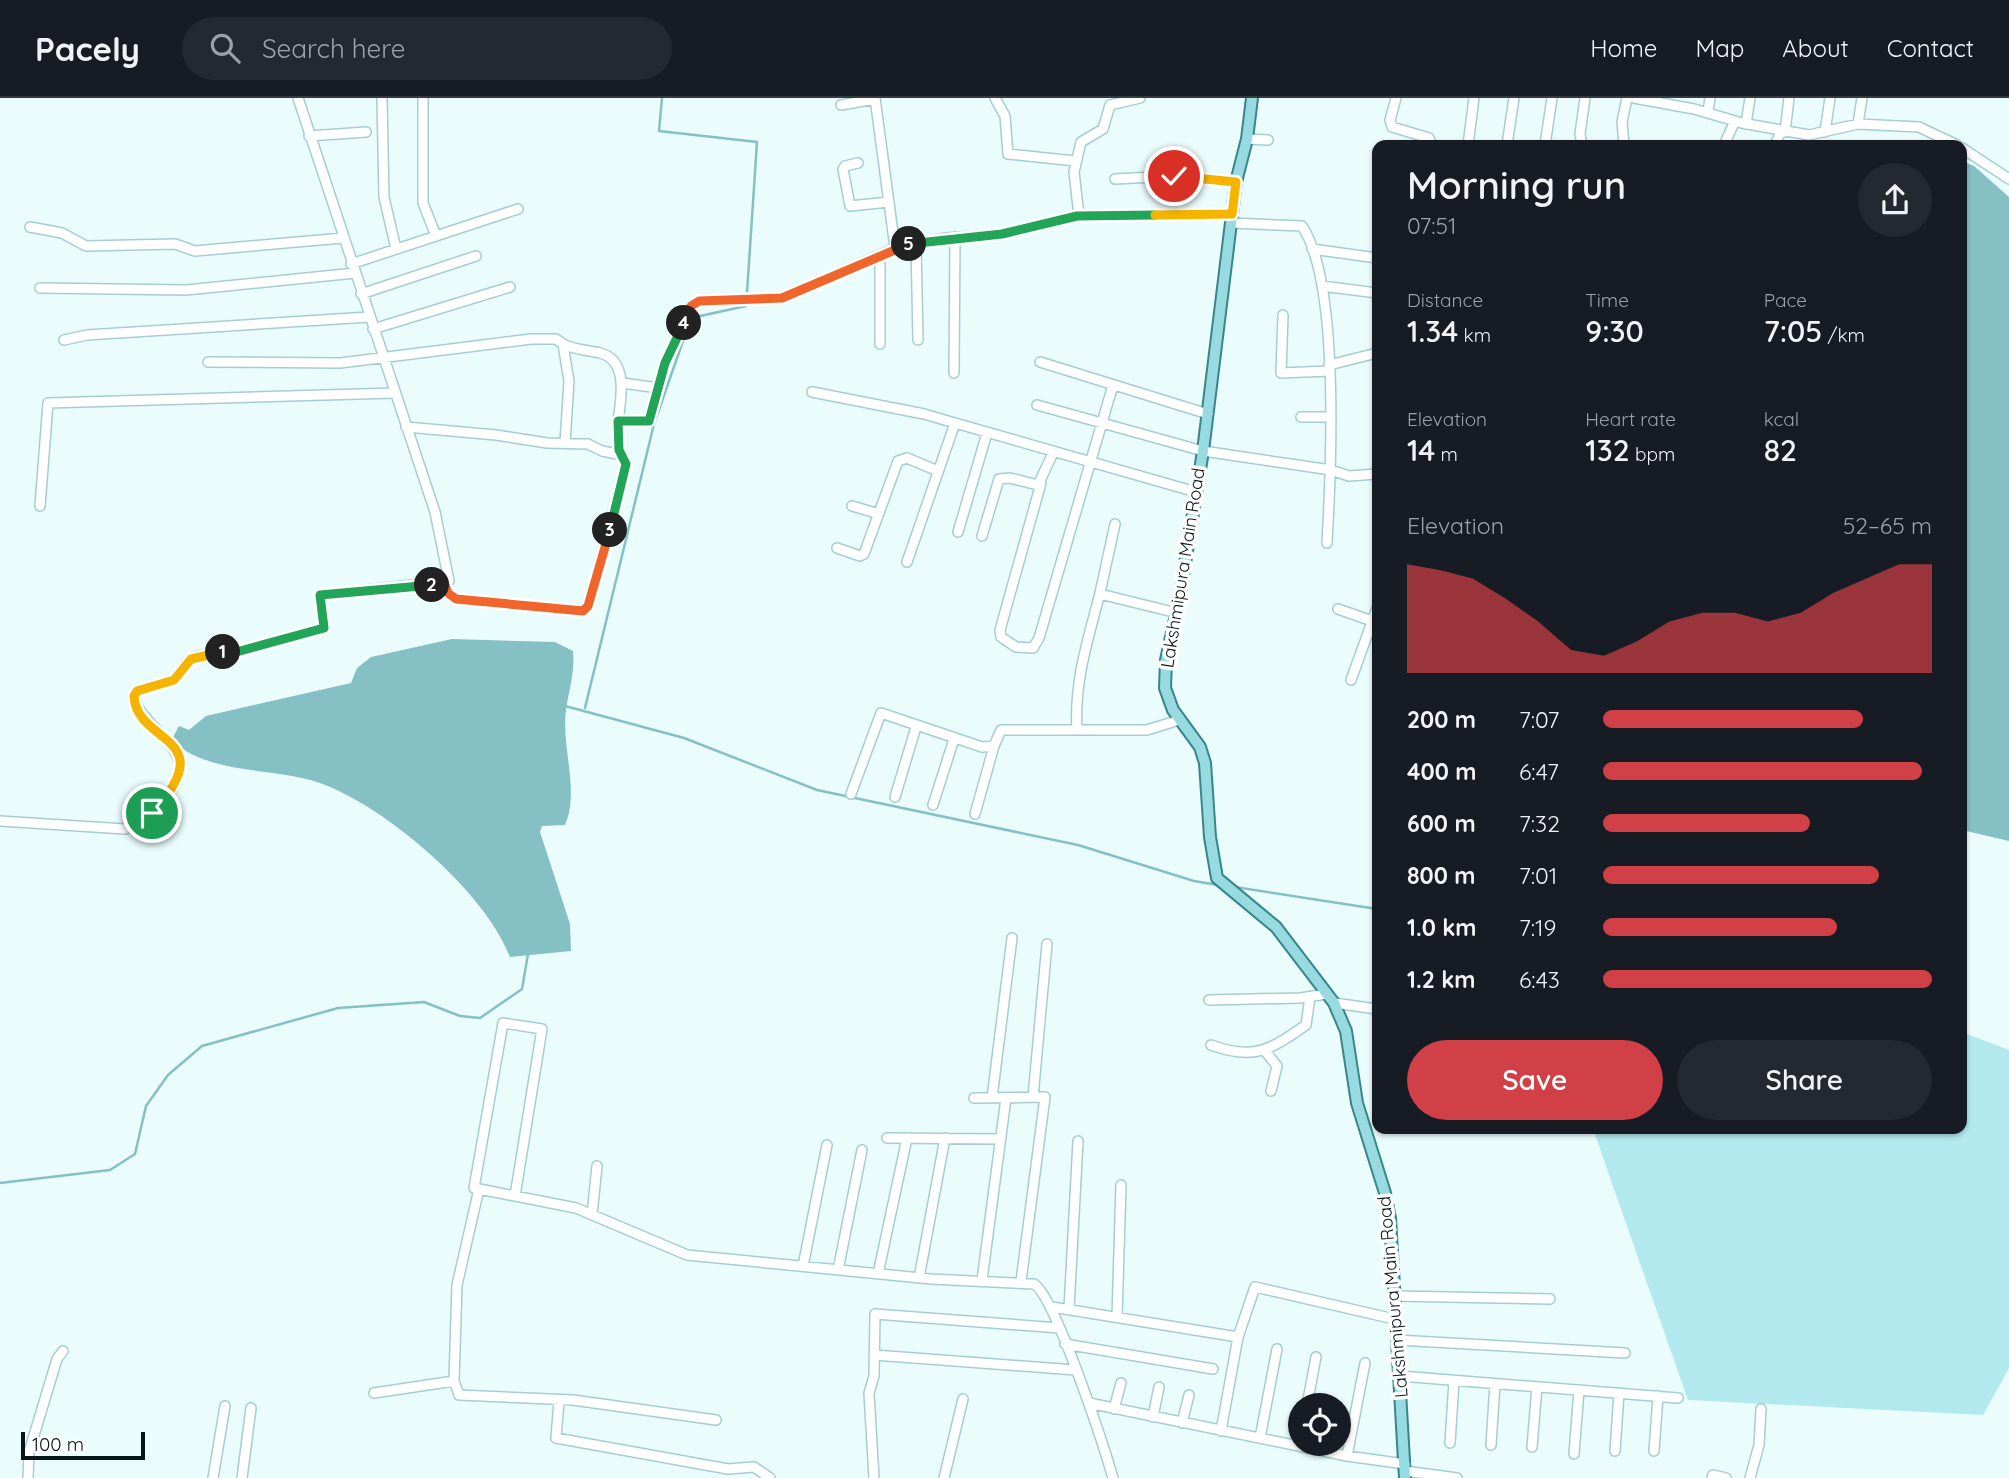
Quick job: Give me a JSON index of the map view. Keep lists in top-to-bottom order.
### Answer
{
  "streets": {
    "main road": ["Lakshmipura Main Road"]
  },
  "scale_bar": "100 m",
  "page": {
    "header": "Pacely",
    "search": "Search here",
    "nav": [
      "Home",
      "Map",
      "About",
      "Contact"
    ],
    "heading": ["Morning run", "07:51"],
    "pins": [
      "5",
      "4",
      "3",
      "2",
      "1"
    ],
    "stats": [
      ["Distance", "1.34 km"],
      ["Time", "9:30"],
      ["Pace", "7:05 /km"],
      ["Elevation", "14 m"],
      ["Heart rate", "132 bpm"],
      ["kcal", "82"]
    ],
    "chart": ["Elevation", "52–65 m"],
    "list": [
      {
        "name": "200 m",
        "note": "7:07"
      },
      {
        "name": "400 m",
        "note": "6:47"
      },
      {
        "name": "600 m",
        "note": "7:32"
      },
      {
        "name": "800 m",
        "note": "7:01"
      },
      {
        "name": "1.0 km",
        "note": "7:19"
      },
      {
        "name": "1.2 km",
        "note": "6:43"
      }
    ],
    "buttons": ["Save", "Share"],
    "scale": "100 m"
  }
}
